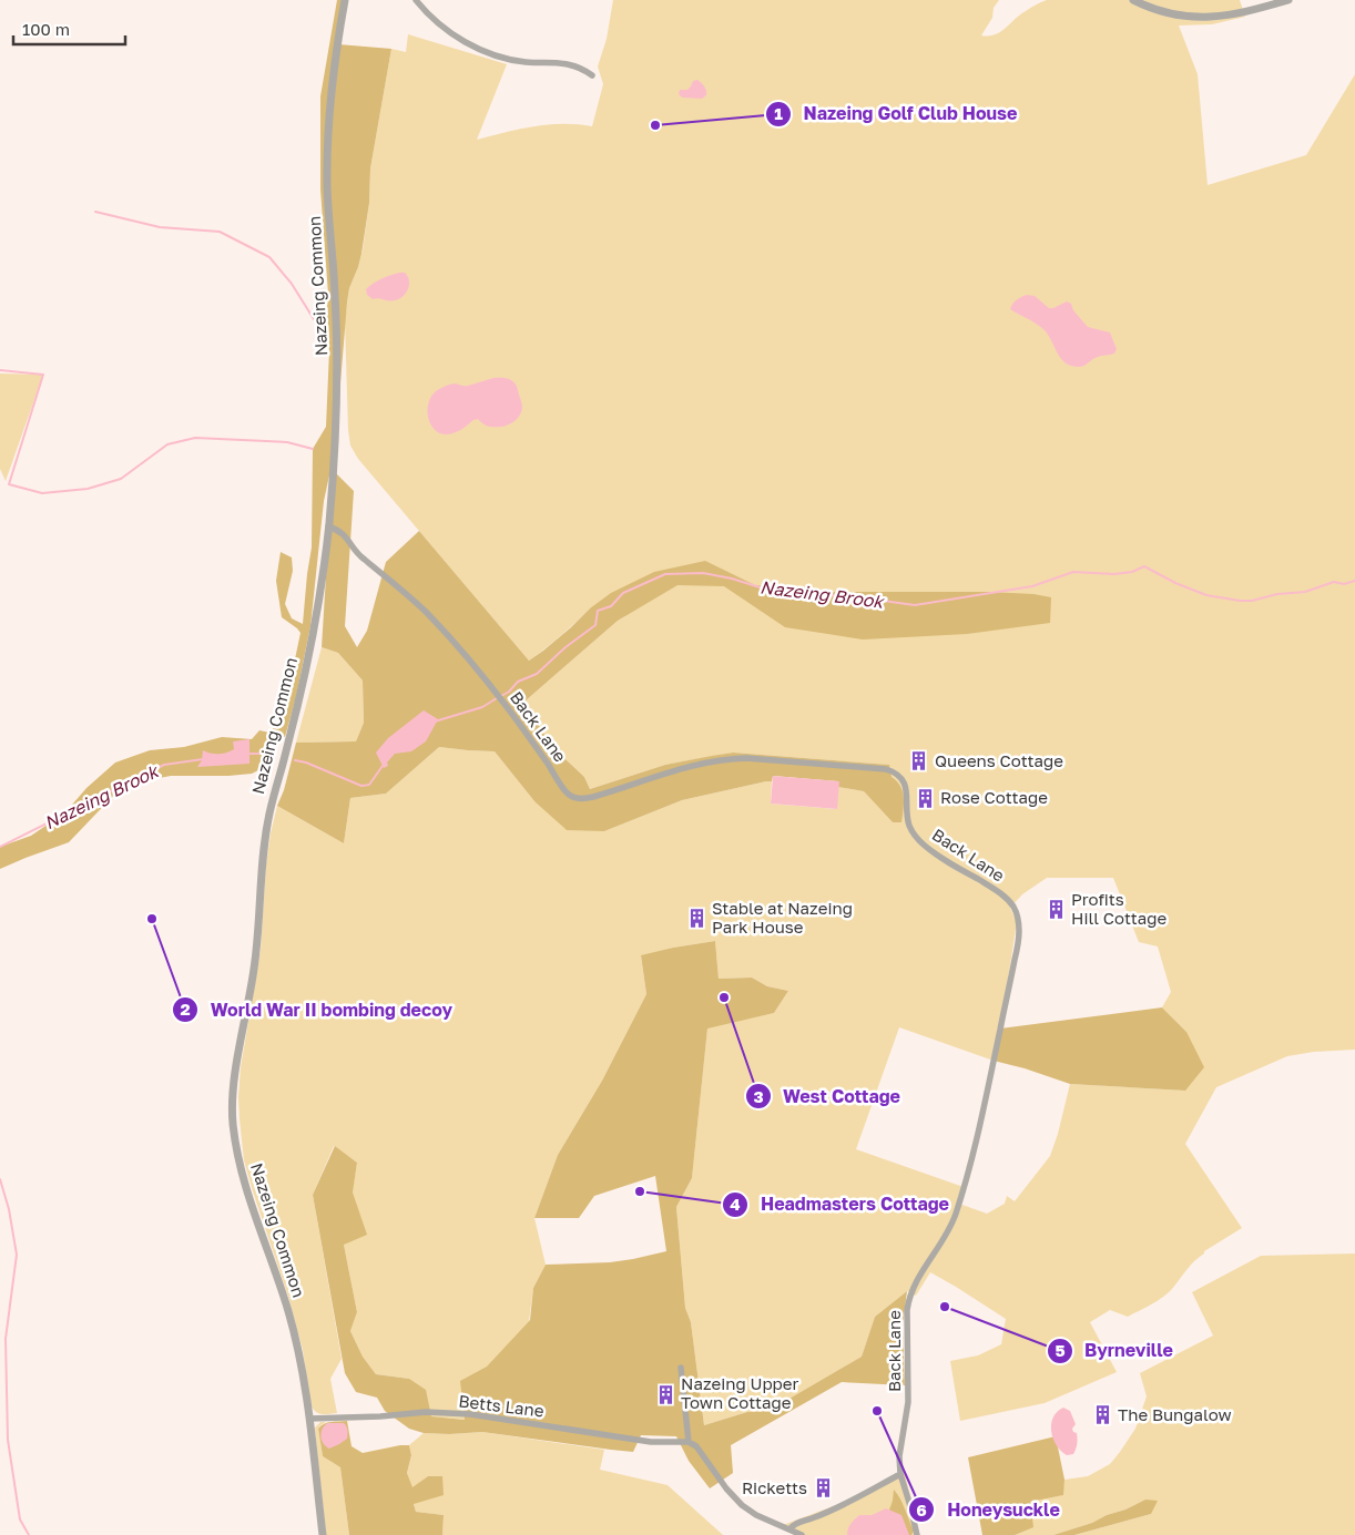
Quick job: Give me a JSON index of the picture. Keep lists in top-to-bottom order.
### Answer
{
  "streets": {
    "street": ["Nazeing Common", "Back Lane", "Betts Lane"]
  },
  "crossings": [
    ["Nazeing Common", "Back Lane"],
    ["Nazeing Common", "Betts Lane"]
  ],
  "water": ["Nazeing Brook"],
  "places": {
    "other": [
      "Nazeing Golf Club House",
      "World War II bombing decoy",
      "West Cottage",
      "Headmasters Cottage",
      "Byrneville",
      "Honeysuckle"
    ],
    "building": [
      "Queens Cottage",
      "Rose Cottage",
      "Profits Hill Cottage",
      "Stable at Nazeing Park House",
      "Nazeing Upper Town Cottage",
      "The Bungalow",
      "Ricketts"
    ]
  },
  "scale_bar": "100 m"
}
